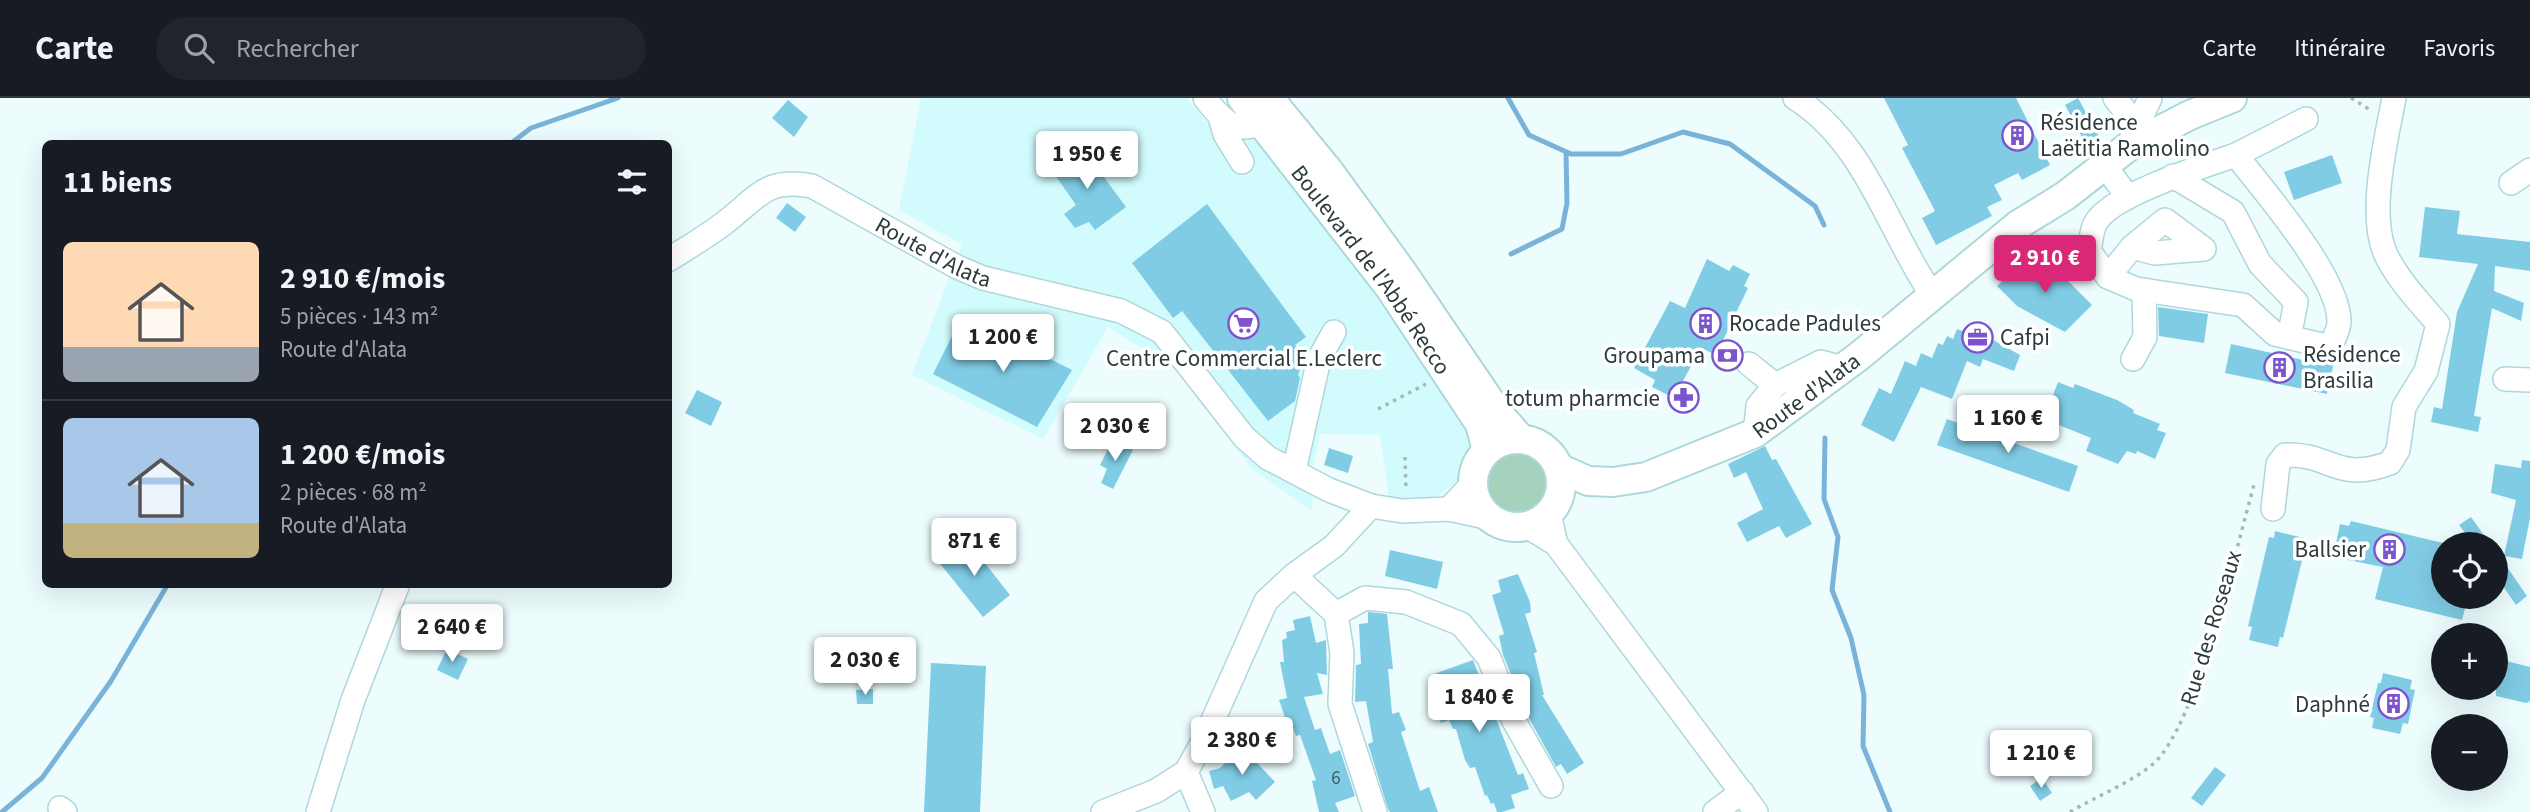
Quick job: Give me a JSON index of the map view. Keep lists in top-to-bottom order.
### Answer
{
  "streets": {
    "main road": ["Route d'Alata", "Boulevard de l'Abbé Recco"],
    "path": ["Rue des Roseaux"]
  },
  "crossings": [
    ["Route d'Alata", "Boulevard de l'Abbé Recco"]
  ],
  "places": {
    "building": [
      "Résidence Laëtitia Ramolino",
      "Rocade Padules",
      "Résidence Brasilia",
      "Ballsier",
      "Daphné"
    ],
    "supermarket": ["Centre Commercial E.Leclerc"],
    "office": ["Cafpi"],
    "bank": ["Groupama"],
    "pharmacy": ["totum pharmcie"]
  },
  "house_numbers": ["6"],
  "page": {
    "header": "Carte",
    "search": "Rechercher",
    "nav": ["Carte", "Itinéraire", "Favoris"],
    "price": [
      "1 950 €",
      "2 910 €",
      "1 200 €",
      "1 160 €",
      "2 030 €",
      "871 €",
      "2 640 €",
      "2 030 €",
      "1 840 €",
      "2 380 €",
      "1 210 €"
    ],
    "heading": "11 biens",
    "list": [
      {
        "name": "2 910 €/mois",
        "note": "5 pièces · 143 m² · Route d'Alata"
      },
      {
        "name": "1 200 €/mois",
        "note": "2 pièces · 68 m² · Route d'Alata"
      }
    ],
    "map_buttons": ["+", "−"]
  }
}
